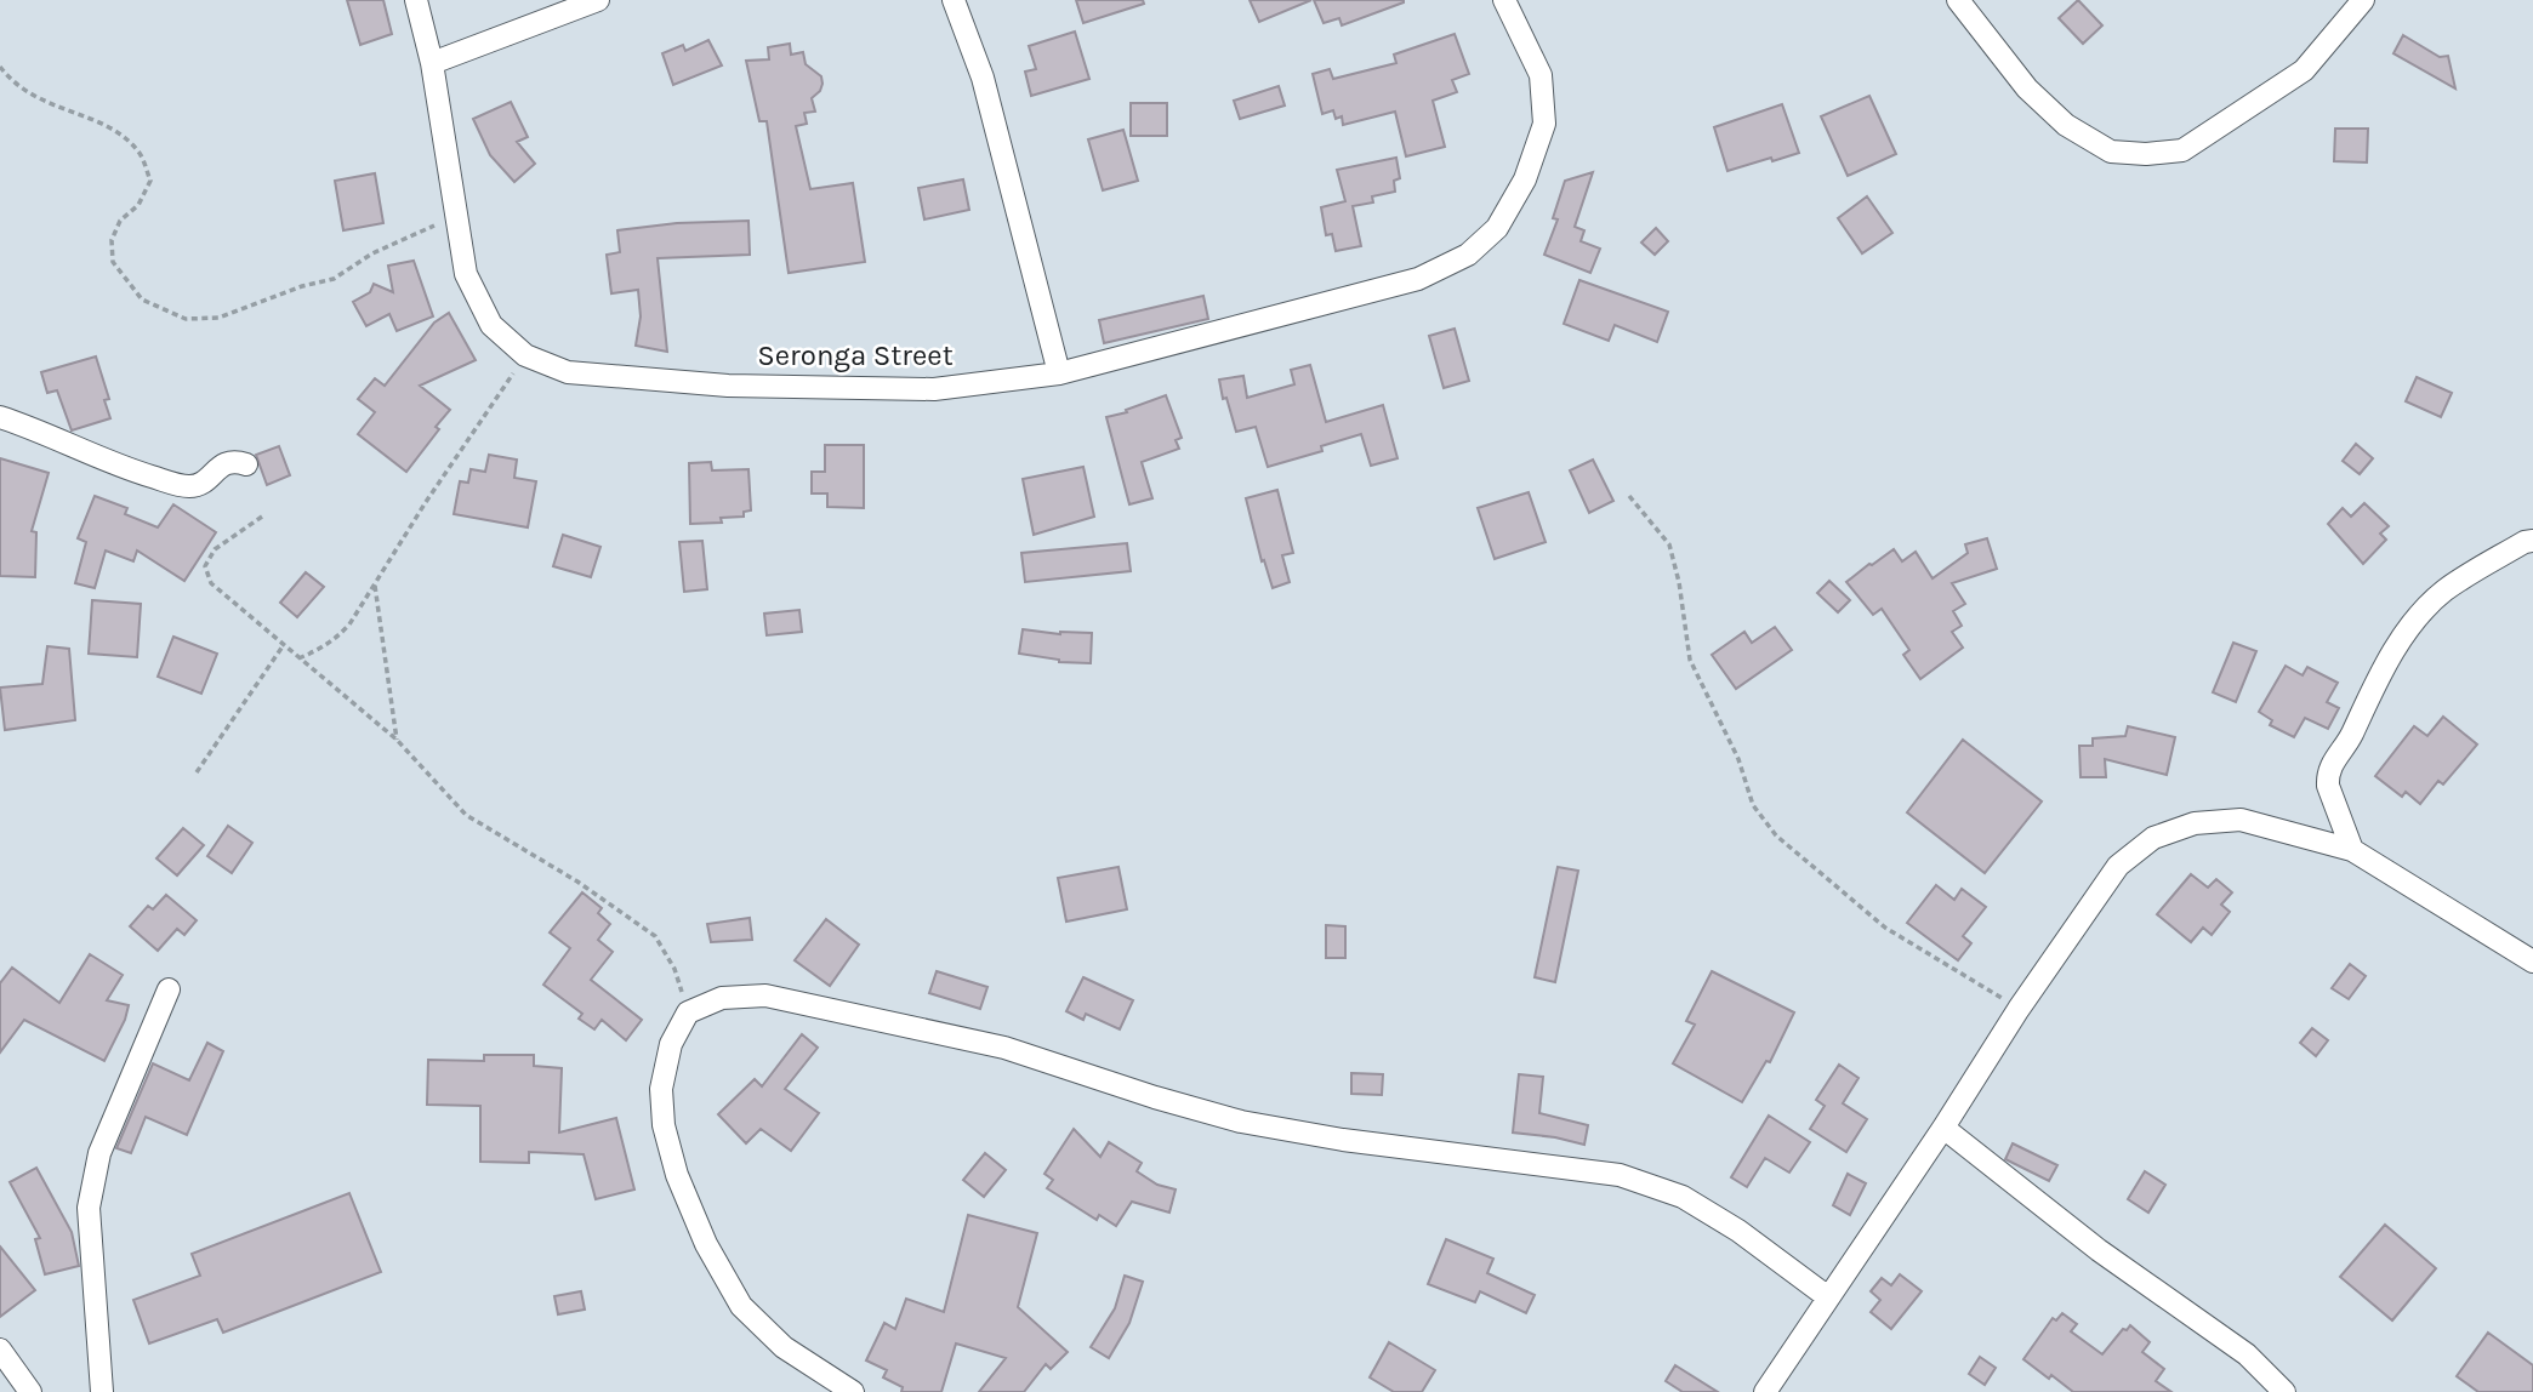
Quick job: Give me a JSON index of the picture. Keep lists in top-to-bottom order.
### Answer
{
  "streets": {
    "street": ["Seronga Street"]
  }
}
